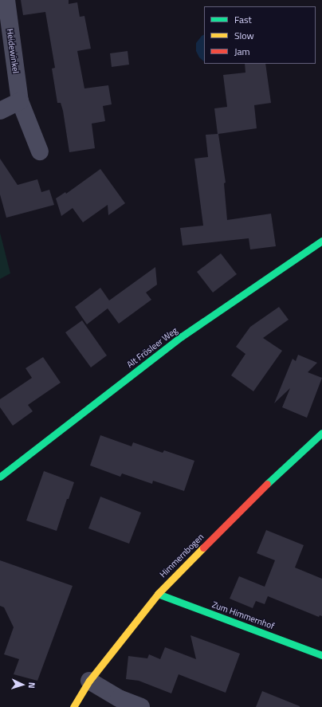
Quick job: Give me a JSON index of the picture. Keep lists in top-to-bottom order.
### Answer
{
  "streets": {
    "street": [
      "Heidewinkel",
      "Alt Frösleer Weg",
      "Himmernbogen",
      "Zum Himmernhof"
    ]
  },
  "crossings": [
    ["Himmernbogen", "Zum Himmernhof"]
  ],
  "legend": ["Fast", "Slow", "Jam"],
  "north": "right"
}
